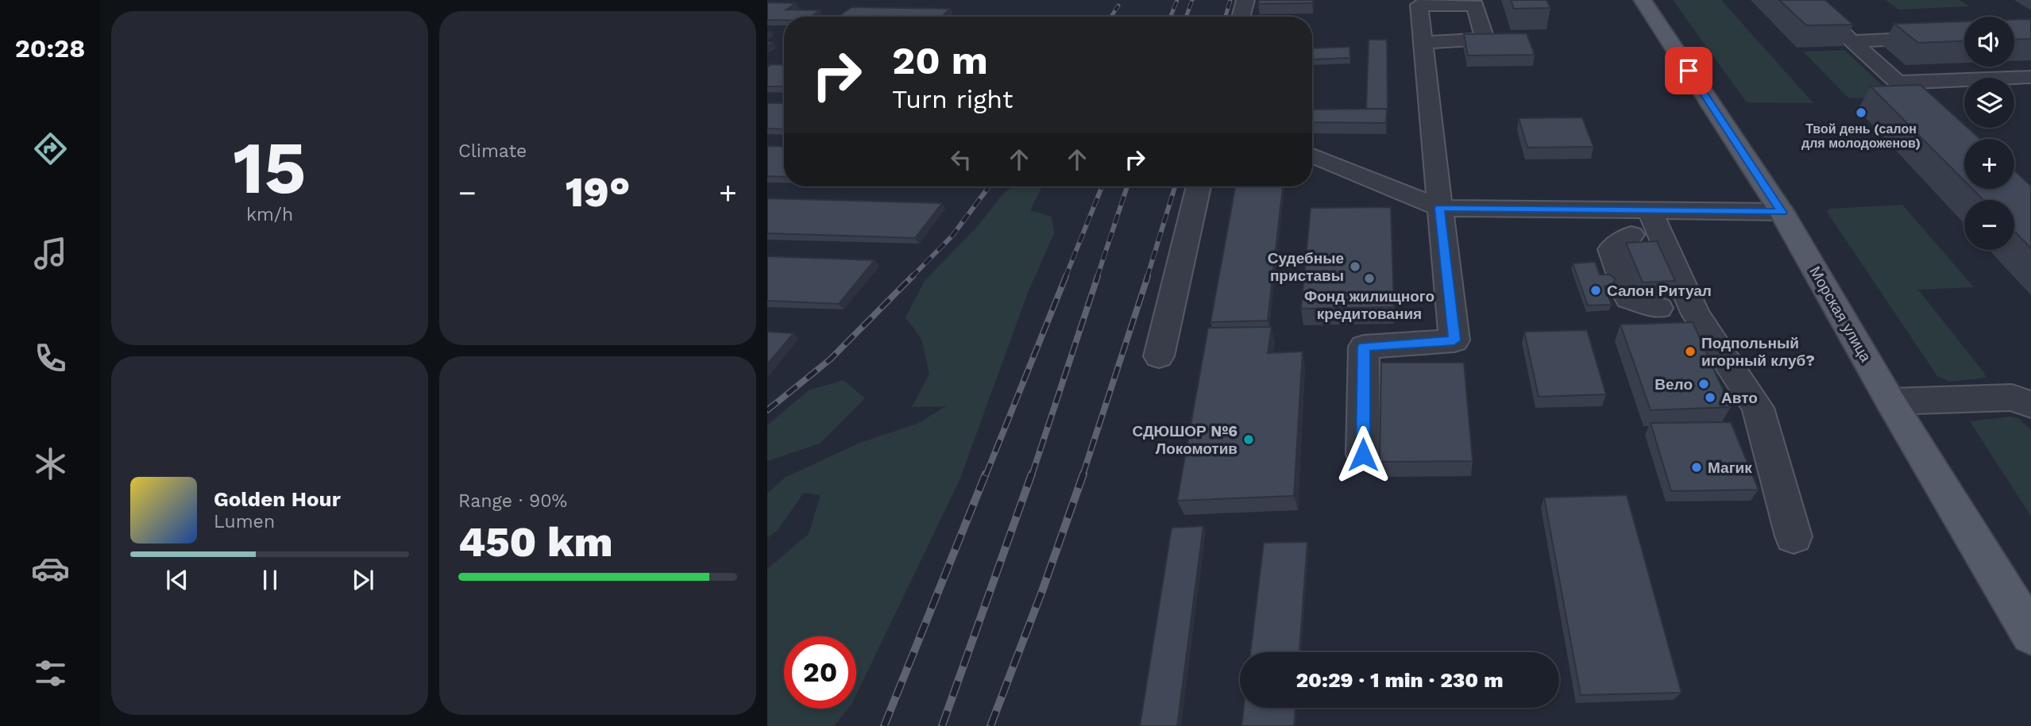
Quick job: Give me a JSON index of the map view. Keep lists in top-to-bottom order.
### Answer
{
  "streets": {
    "main road": ["Морская улица"]
  },
  "places": [
    "Твой день (салон для молодоженов)",
    "Судебные приставы",
    "Фонд жилищного кредитования",
    "Салон Ритуал",
    "Подпольный игорный клуб?",
    "Вело",
    "Авто",
    "СДЮШОР №6 Локомотив",
    "Магик"
  ],
  "page": {
    "tabs": "20:28",
    "tile": [
      ["15", "km/h"],
      "Climate",
      ["Range · 90%", "450 km"]
    ],
    "map_buttons": ["+", "−"],
    "turn": ["20 m", "Turn right"],
    "heat": ["−", "19°", "+"],
    "song": ["Golden Hour", "Lumen"],
    "limit": "20",
    "trip": "20:29 · 1 min · 230 m"
  }
}
